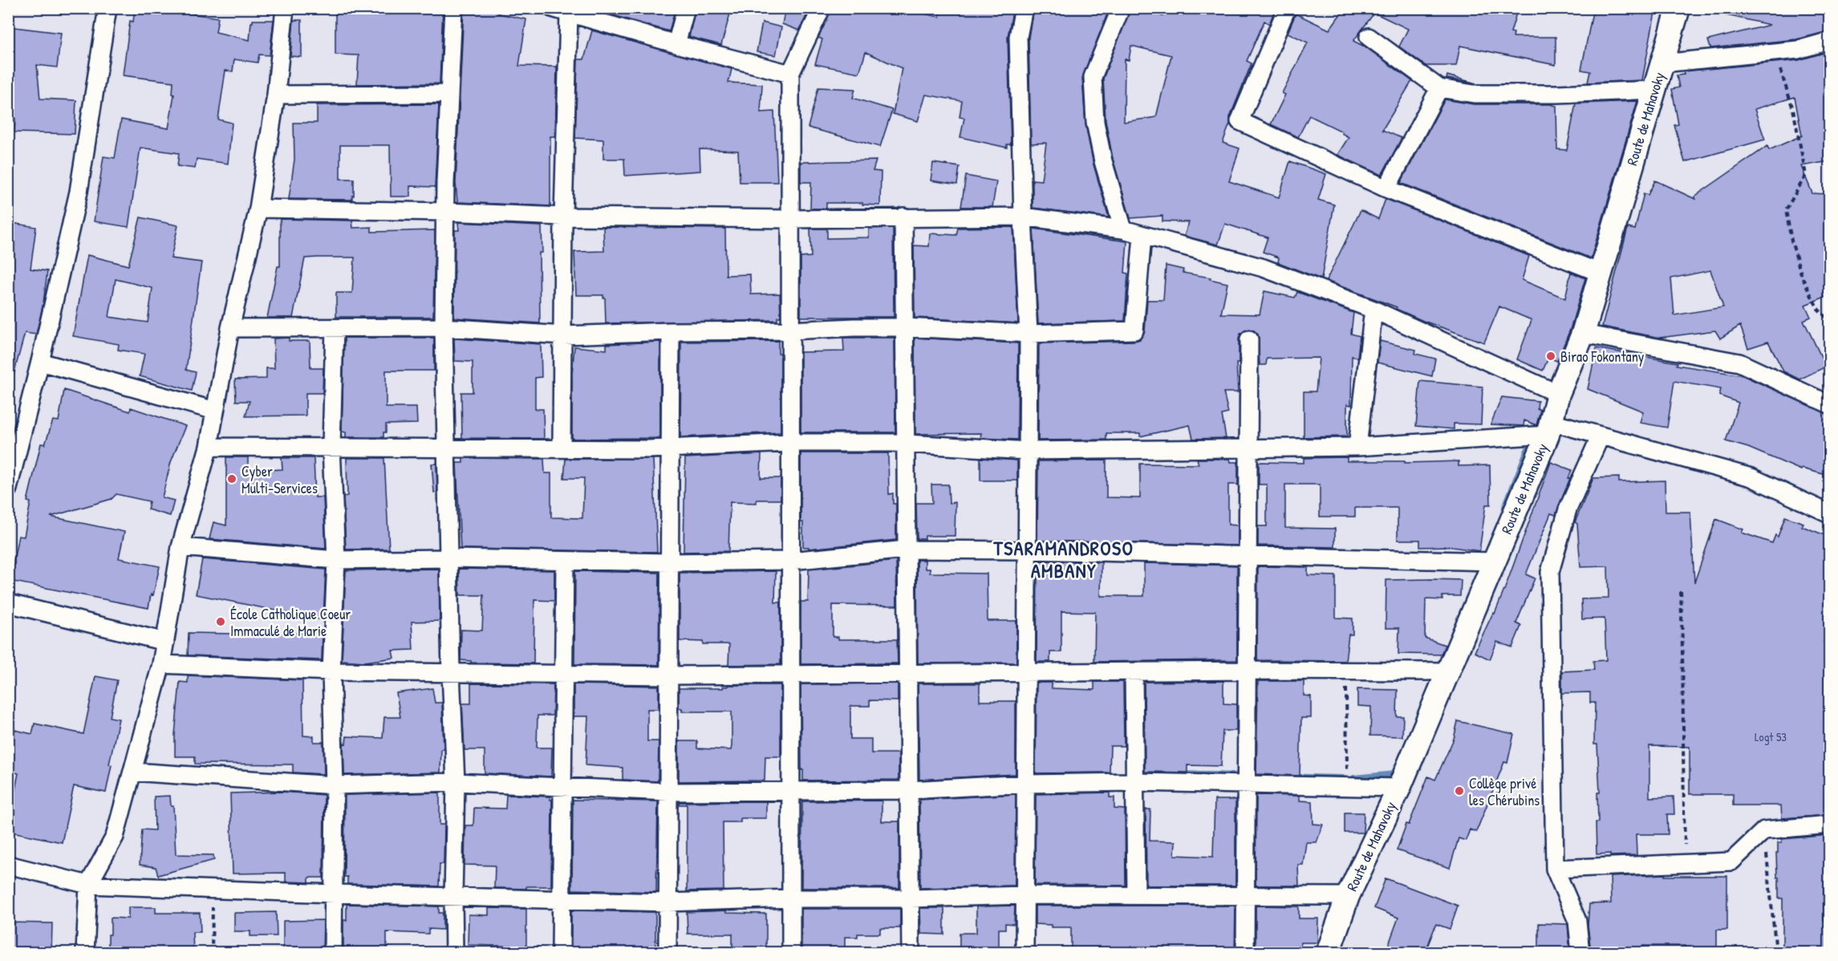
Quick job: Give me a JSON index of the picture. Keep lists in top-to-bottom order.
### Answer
{
  "streets": {
    "street": ["Route de Mahavoky"]
  },
  "districts": ["TSARAMANDROSO AMBANY"],
  "places": [
    "Birao Fokontany",
    "Cyber Multi-Services",
    "École Catholique Coeur Immaculé de Marie",
    "Collège privé les Chérubins"
  ],
  "house_numbers": ["Logt 53"]
}
